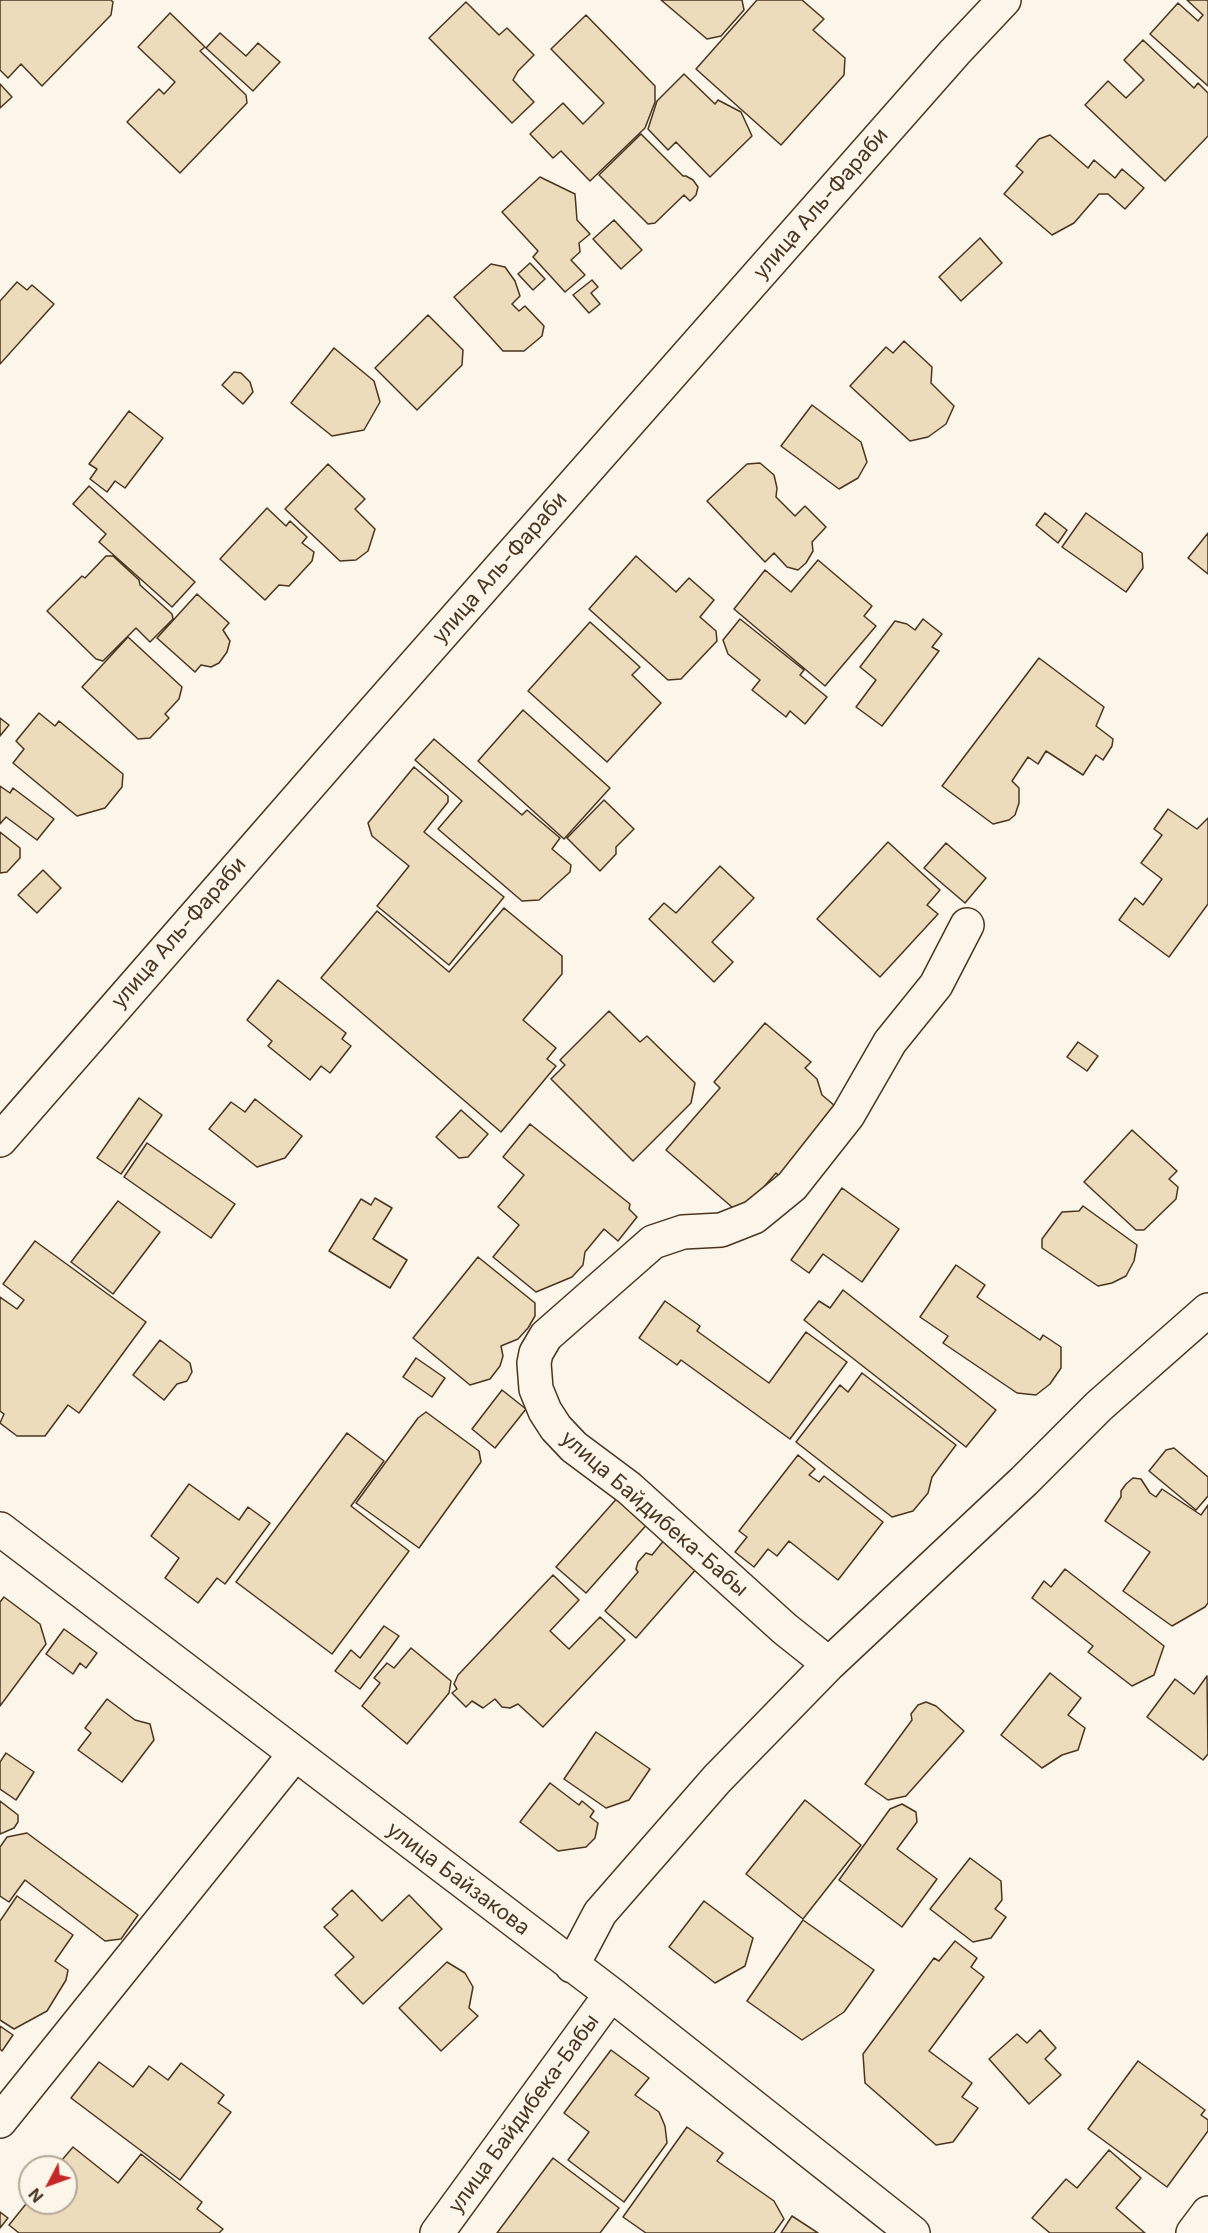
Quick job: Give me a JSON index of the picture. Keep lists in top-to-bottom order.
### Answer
{
  "streets": {
    "street": ["улица Аль-Фараби", "улица Байдибека-Бабы", "улица Байзакова"]
  },
  "crossings": [
    ["улица Байдибека-Бабы", "улица Байзакова"]
  ],
  "north": "bottom left"
}
